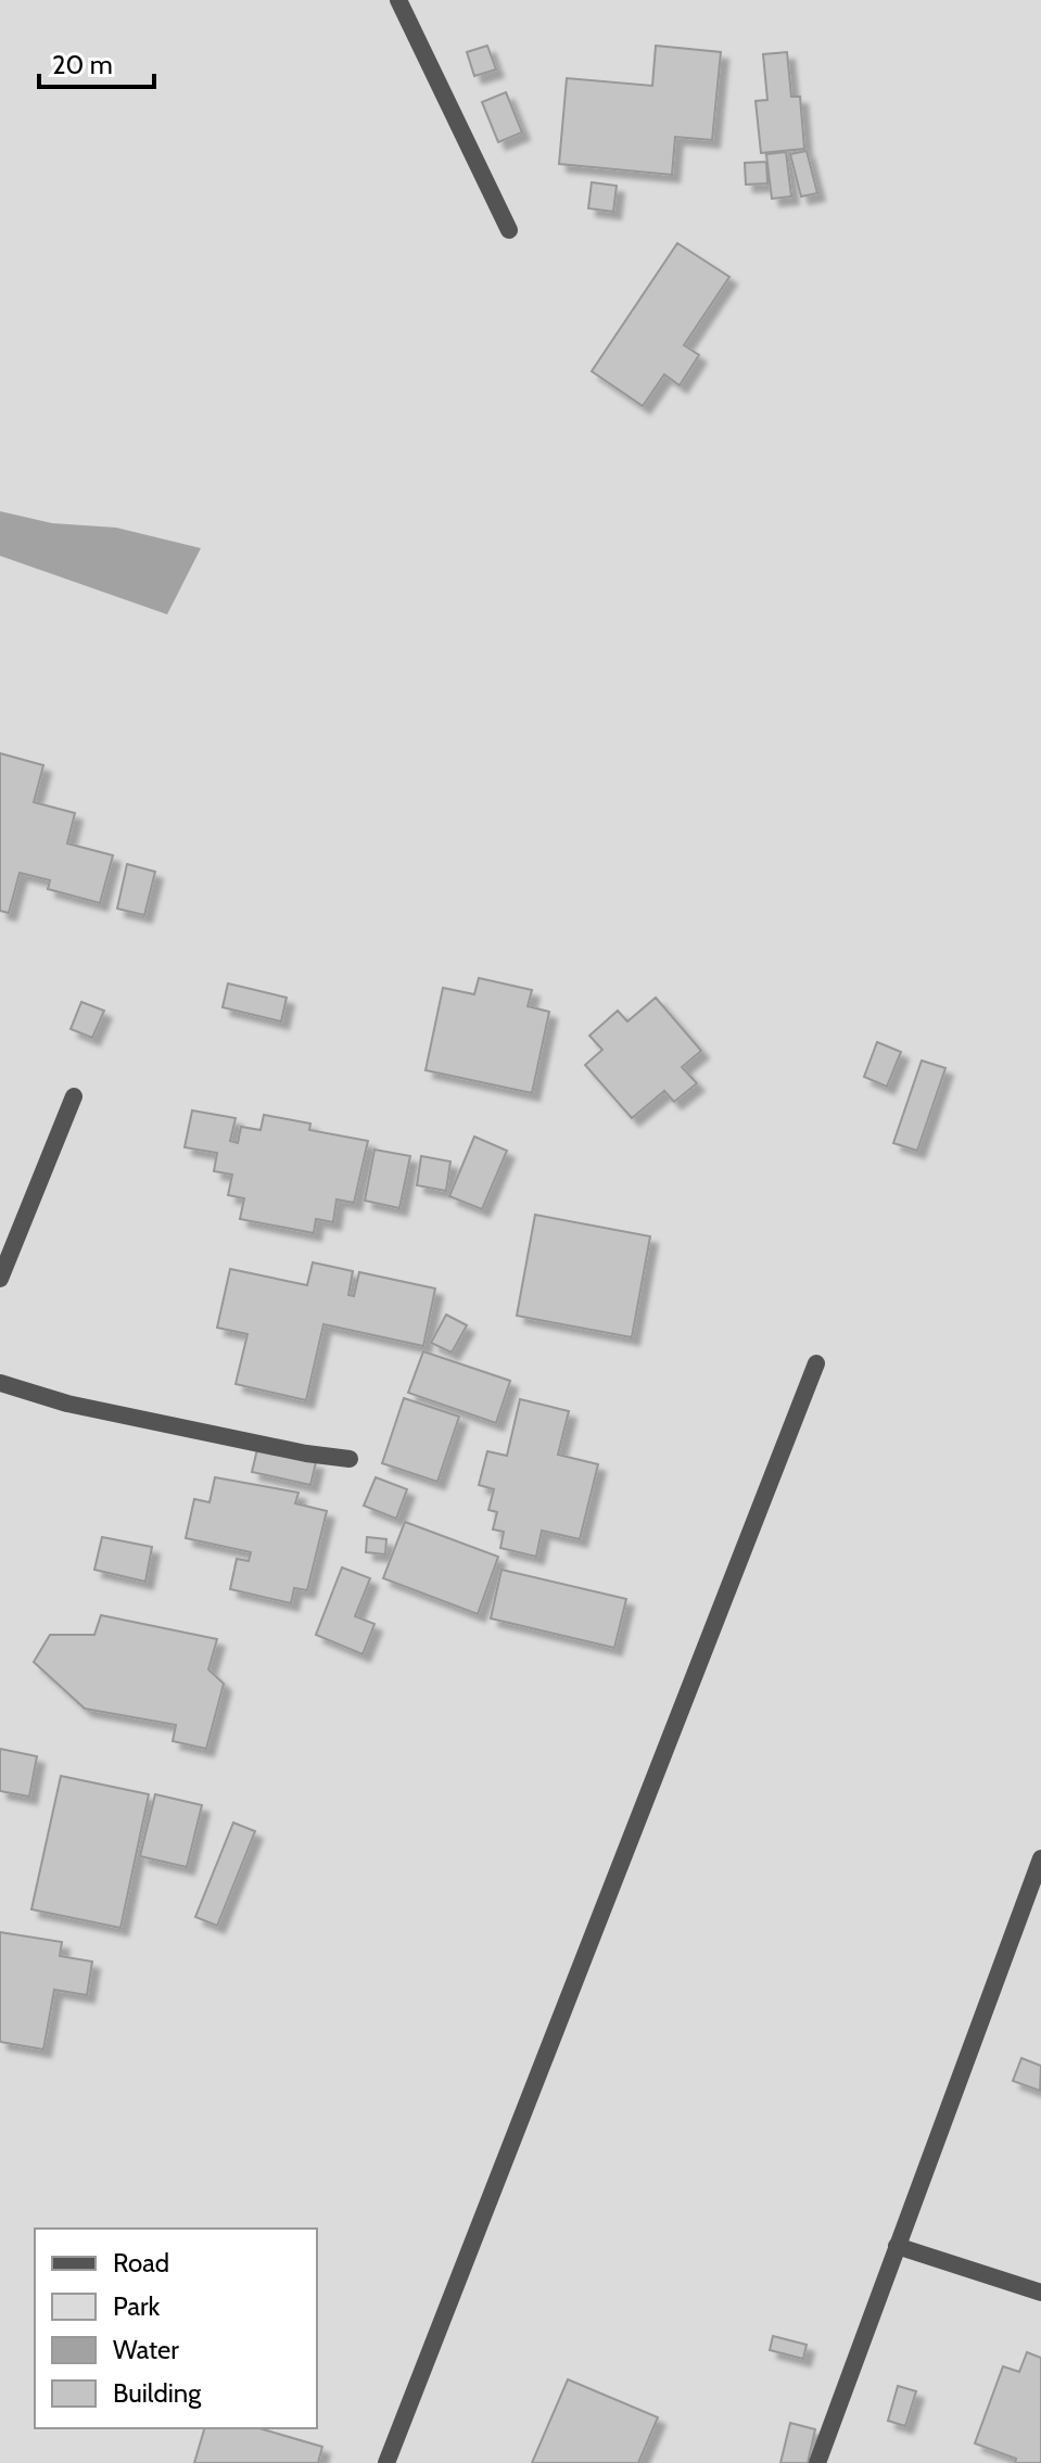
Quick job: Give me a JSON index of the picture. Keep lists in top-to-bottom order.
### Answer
{
  "legend": [
    "Road",
    "Park",
    "Water",
    "Building"
  ],
  "scale_bar": "20 m"
}
